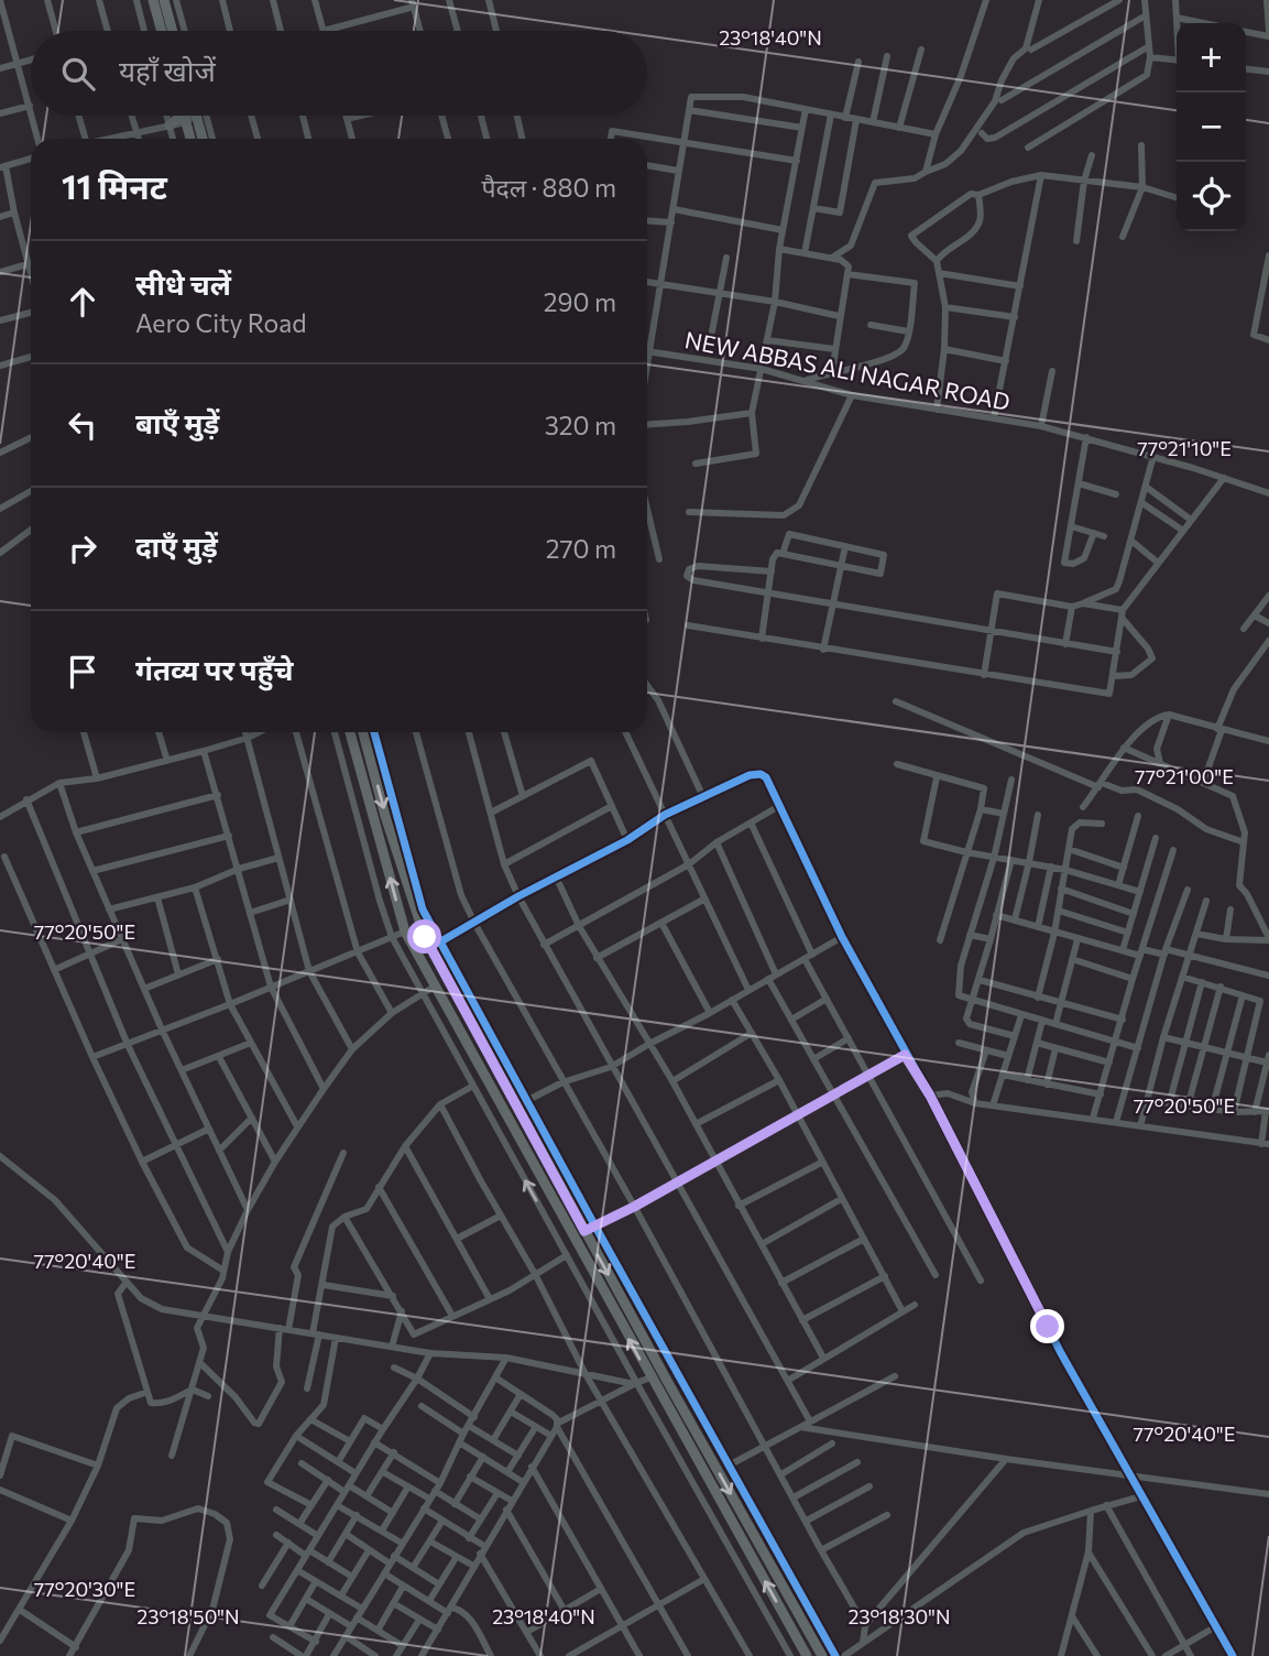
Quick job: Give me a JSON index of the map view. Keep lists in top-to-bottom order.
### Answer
{
  "streets": {
    "street": ["NEW ABBAS ALI NAGAR ROAD"]
  },
  "page": {
    "map_buttons": ["+", "−"],
    "search": "यहाँ खोजें",
    "heading": ["11 मिनट", "पैदल · 880 m"],
    "list": [
      ["सीधे चलें", "Aero City Road", "290 m"],
      ["बाएँ मुड़ें", "320 m"],
      ["दाएँ मुड़ें", "270 m"],
      "गंतव्य पर पहुँचे"
    ]
  },
  "coordinates": [
    "23°18'40\"N",
    "77°21'10\"E",
    "77°21'00\"E",
    "77°20'50\"E",
    "77°20'40\"E",
    "77°20'30\"E",
    "23°18'50\"N",
    "23°18'30\"N"
  ]
}
